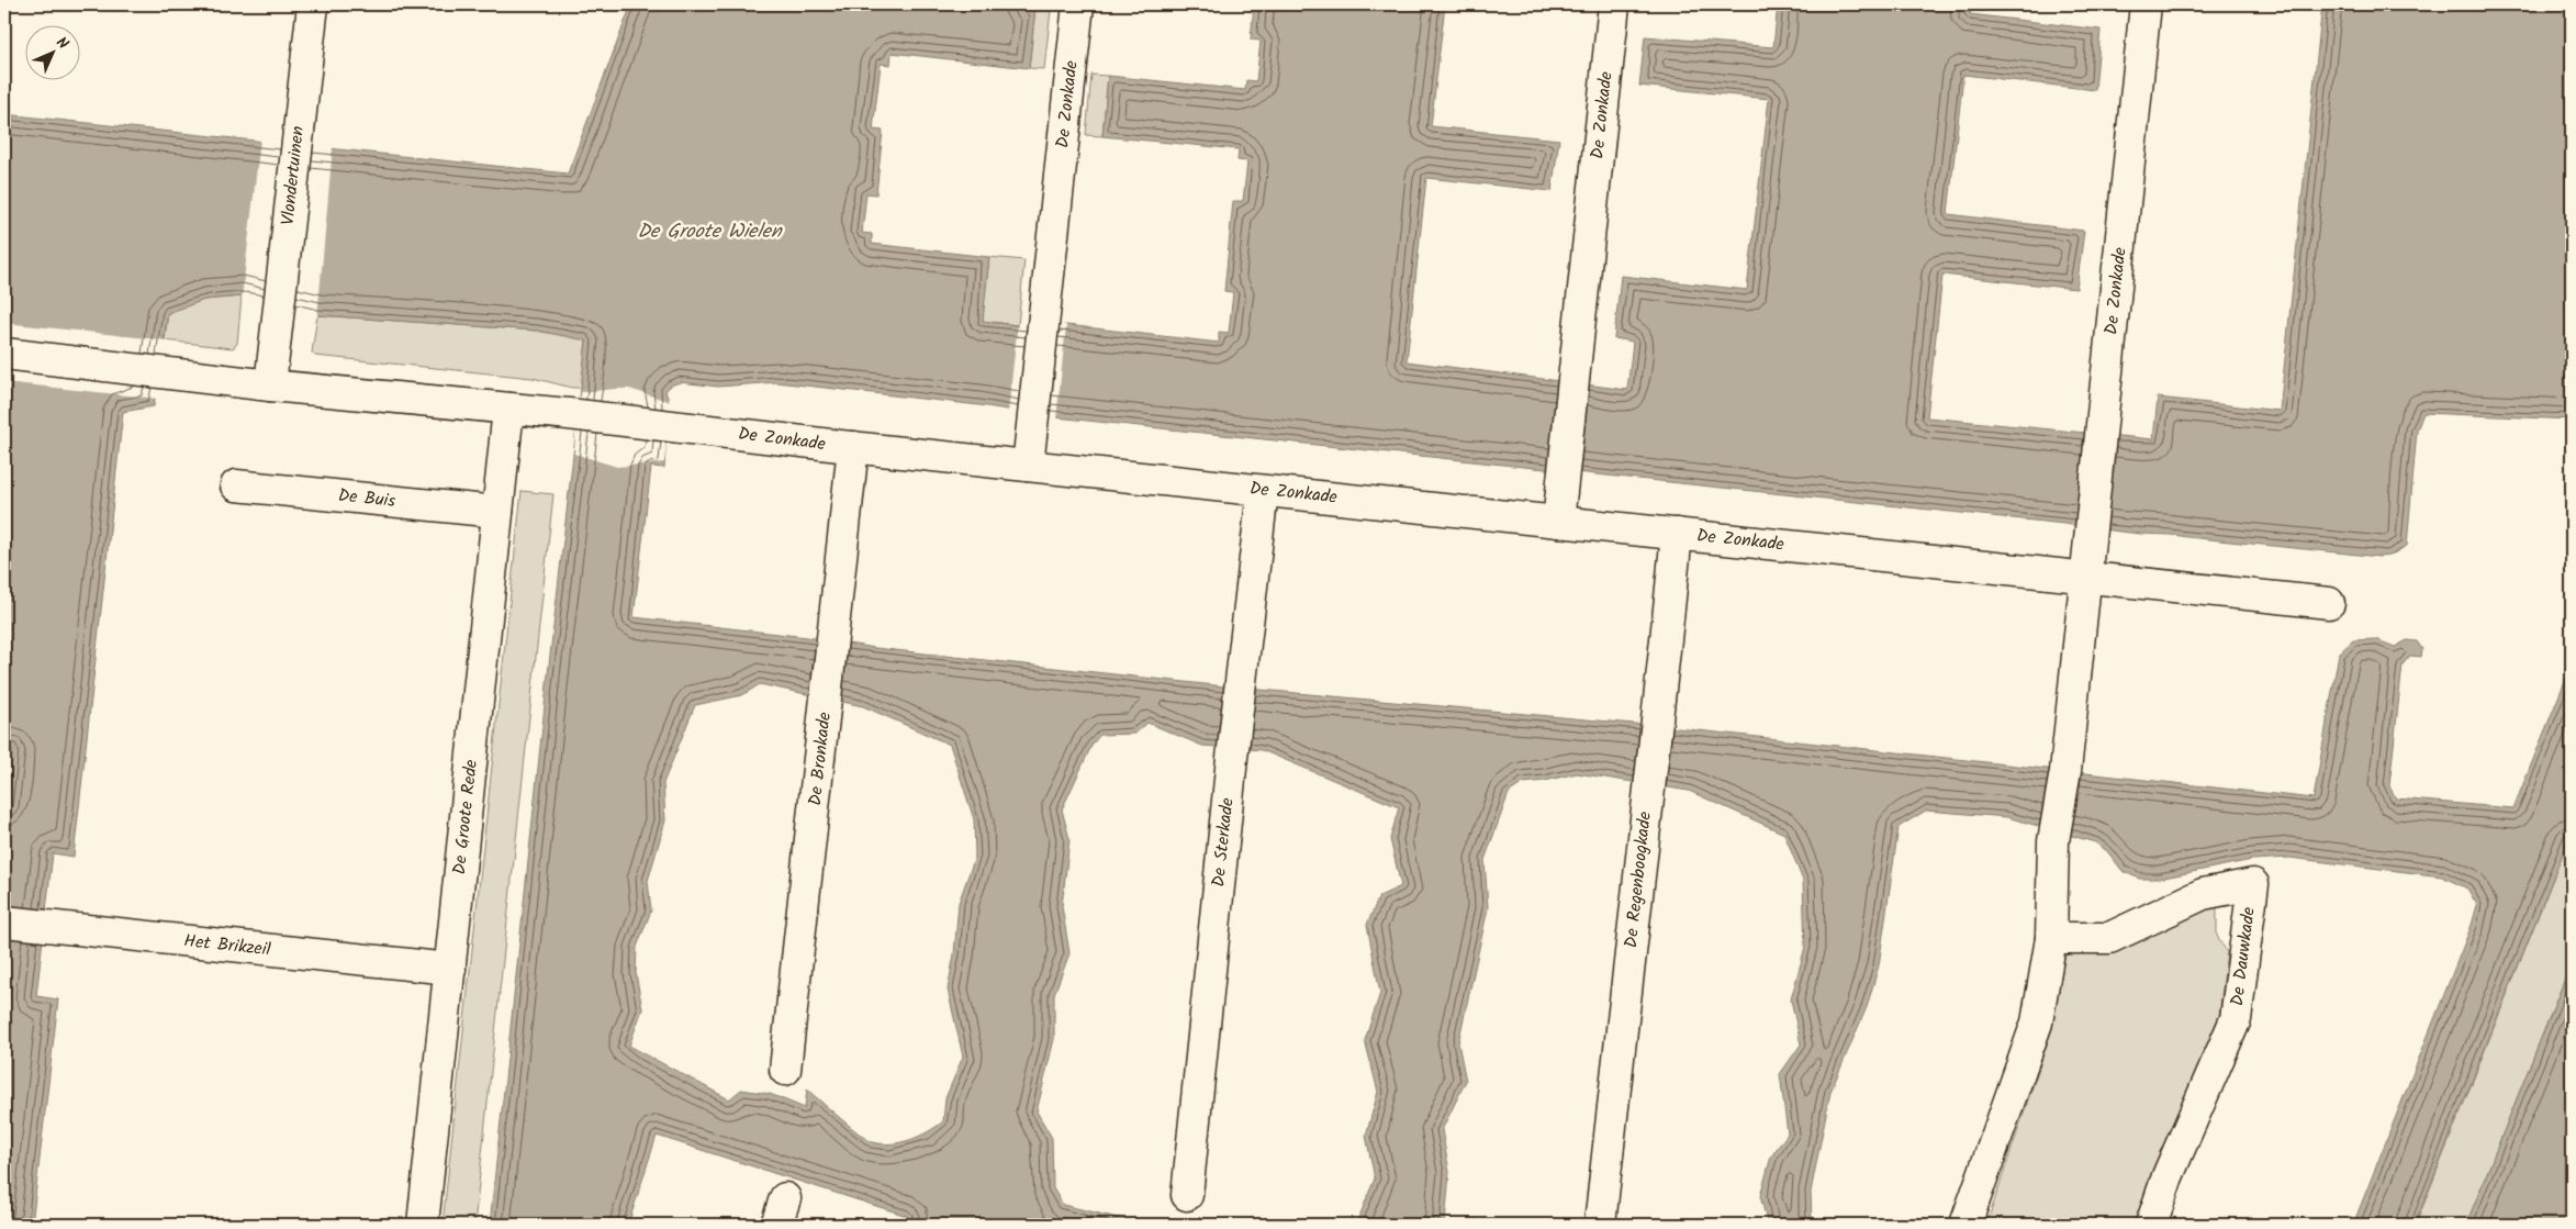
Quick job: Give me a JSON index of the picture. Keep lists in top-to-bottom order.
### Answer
{
  "streets": {
    "street": [
      "De Zonkade",
      "Vlondertuinen",
      "De Buis",
      "De Bronkade",
      "De Groote Rede",
      "De Sterkade",
      "De Regenboogkade",
      "Het Brikzeil",
      "De Dauwkade"
    ]
  },
  "crossings": [
    ["De Zonkade", "Vlondertuinen"],
    ["De Zonkade", "De Bronkade"],
    ["De Zonkade", "De Groote Rede"],
    ["De Zonkade", "De Sterkade"],
    ["De Zonkade", "De Regenboogkade"],
    ["De Buis", "De Groote Rede"],
    ["De Groote Rede", "Het Brikzeil"]
  ],
  "water": ["De Groote Wielen"],
  "north": "top right"
}
